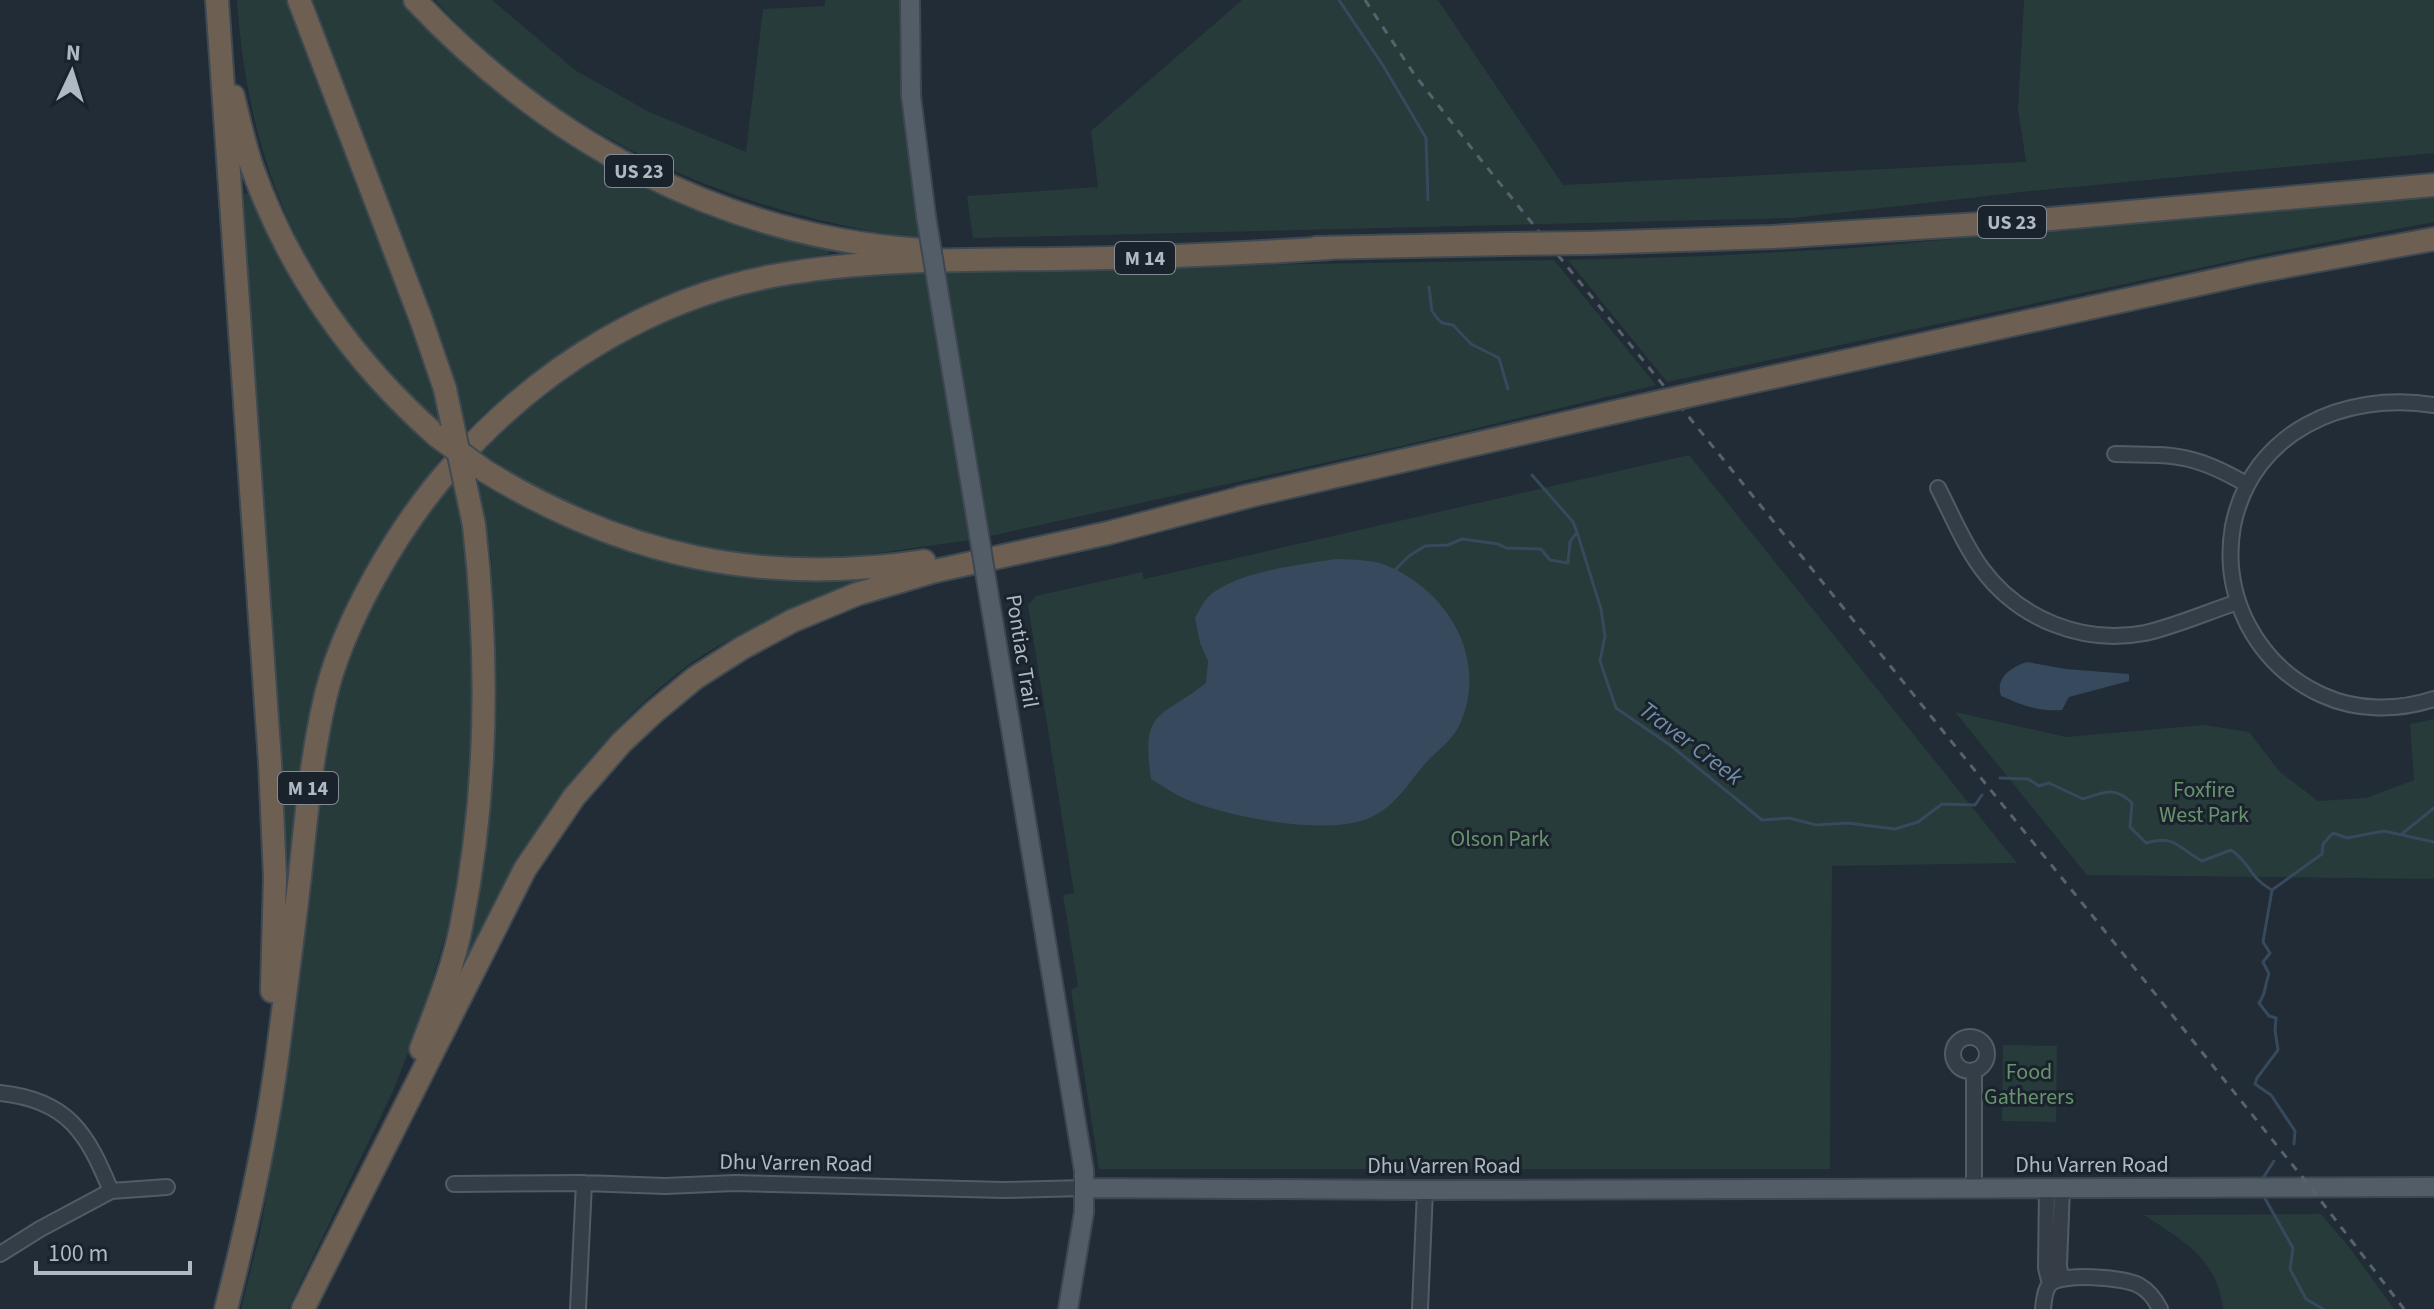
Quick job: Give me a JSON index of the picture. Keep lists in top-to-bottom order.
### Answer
{
  "streets": {
    "highway": ["US 23", "M 14"],
    "main road": ["Pontiac Trail", "Dhu Varren Road"]
  },
  "crossings": [
    ["US 23", "M 14"],
    ["Pontiac Trail", "Dhu Varren Road"]
  ],
  "water": ["Traver Creek"],
  "parks": ["Foxfire West Park", "Olson Park", "Food Gatherers"],
  "scale_bar": "100 m",
  "north": "top"
}
